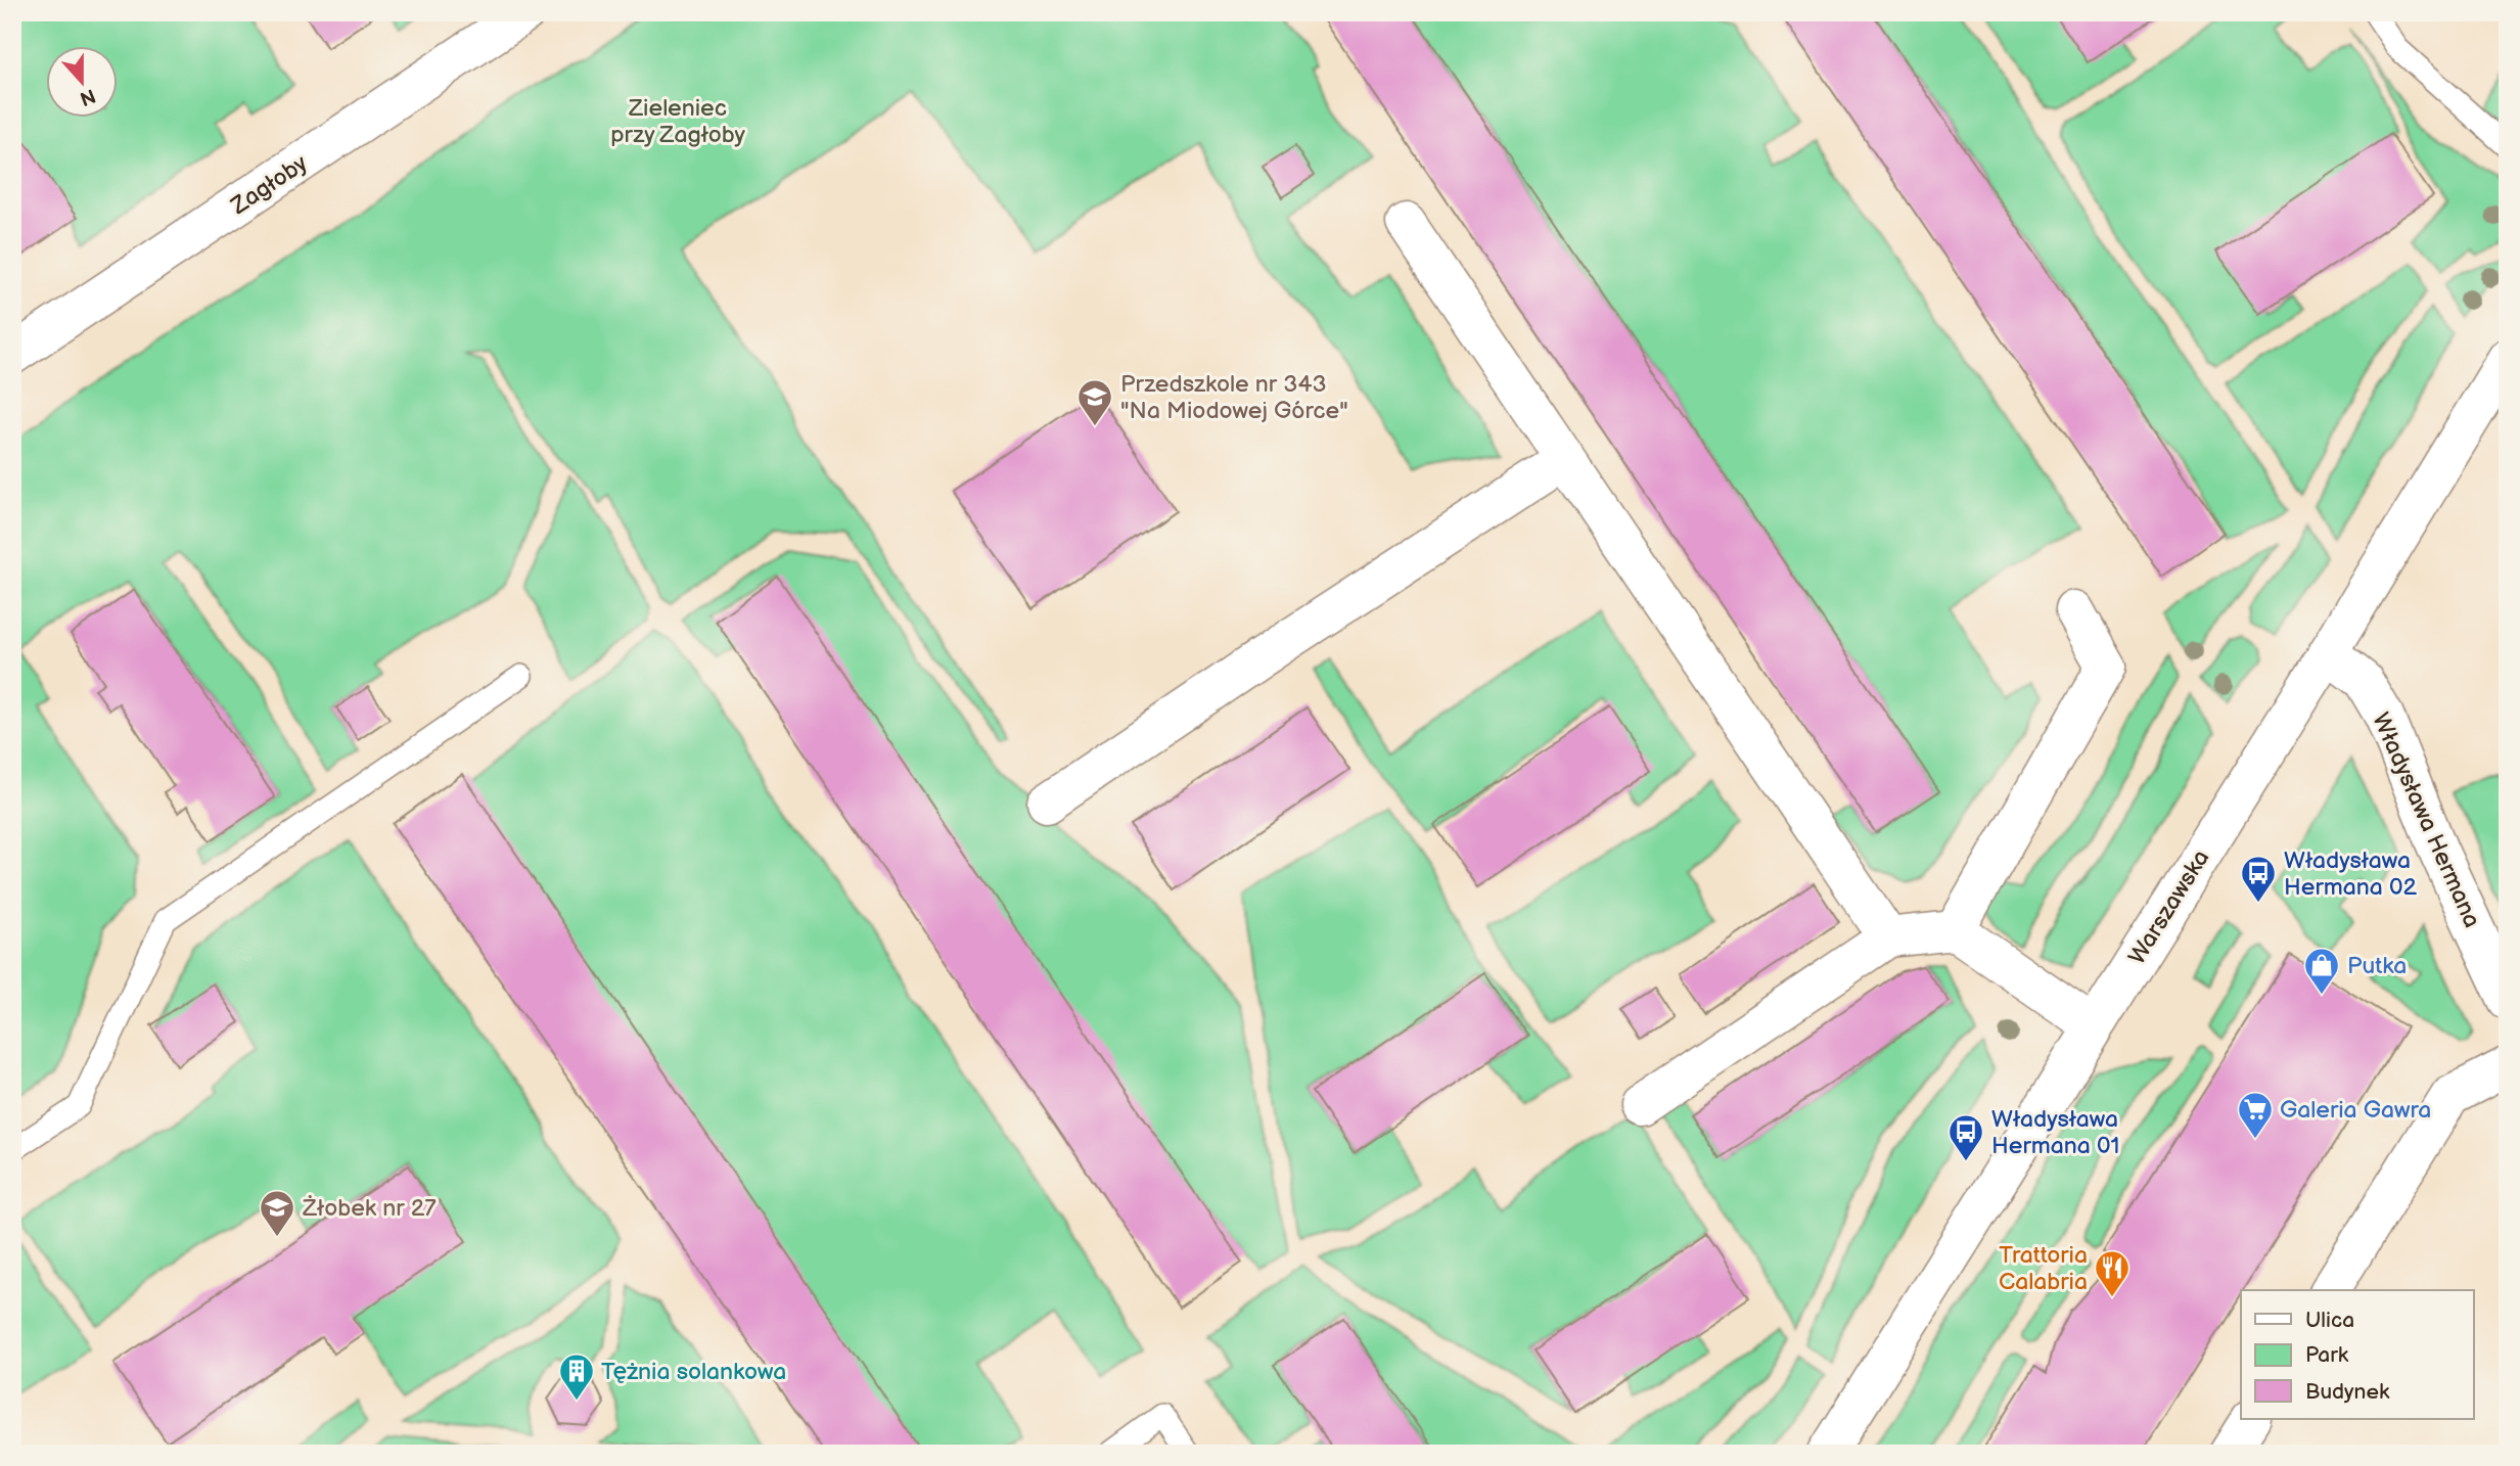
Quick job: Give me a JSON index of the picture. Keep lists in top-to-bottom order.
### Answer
{
  "streets": {
    "street": ["Zagłoby", "Władysława Hermana", "Warszawska"]
  },
  "crossings": [
    ["Władysława Hermana", "Warszawska"]
  ],
  "parks": ["Zieleniec przy Zagłoby"],
  "places": {
    "school or university": ["Przedszkole nr 343 \"Na Miodowej Górce\"", "Żłobek nr 27"],
    "bus stop": ["Władysława Hermana 02", "Władysława Hermana 01"],
    "shop": ["Putka"],
    "supermarket": ["Galeria Gawra"],
    "restaurant": ["Trattoria Calabria"],
    "building": ["Tężnia solankowa"]
  },
  "legend": ["Ulica", "Park", "Budynek"],
  "north": "bottom"
}
